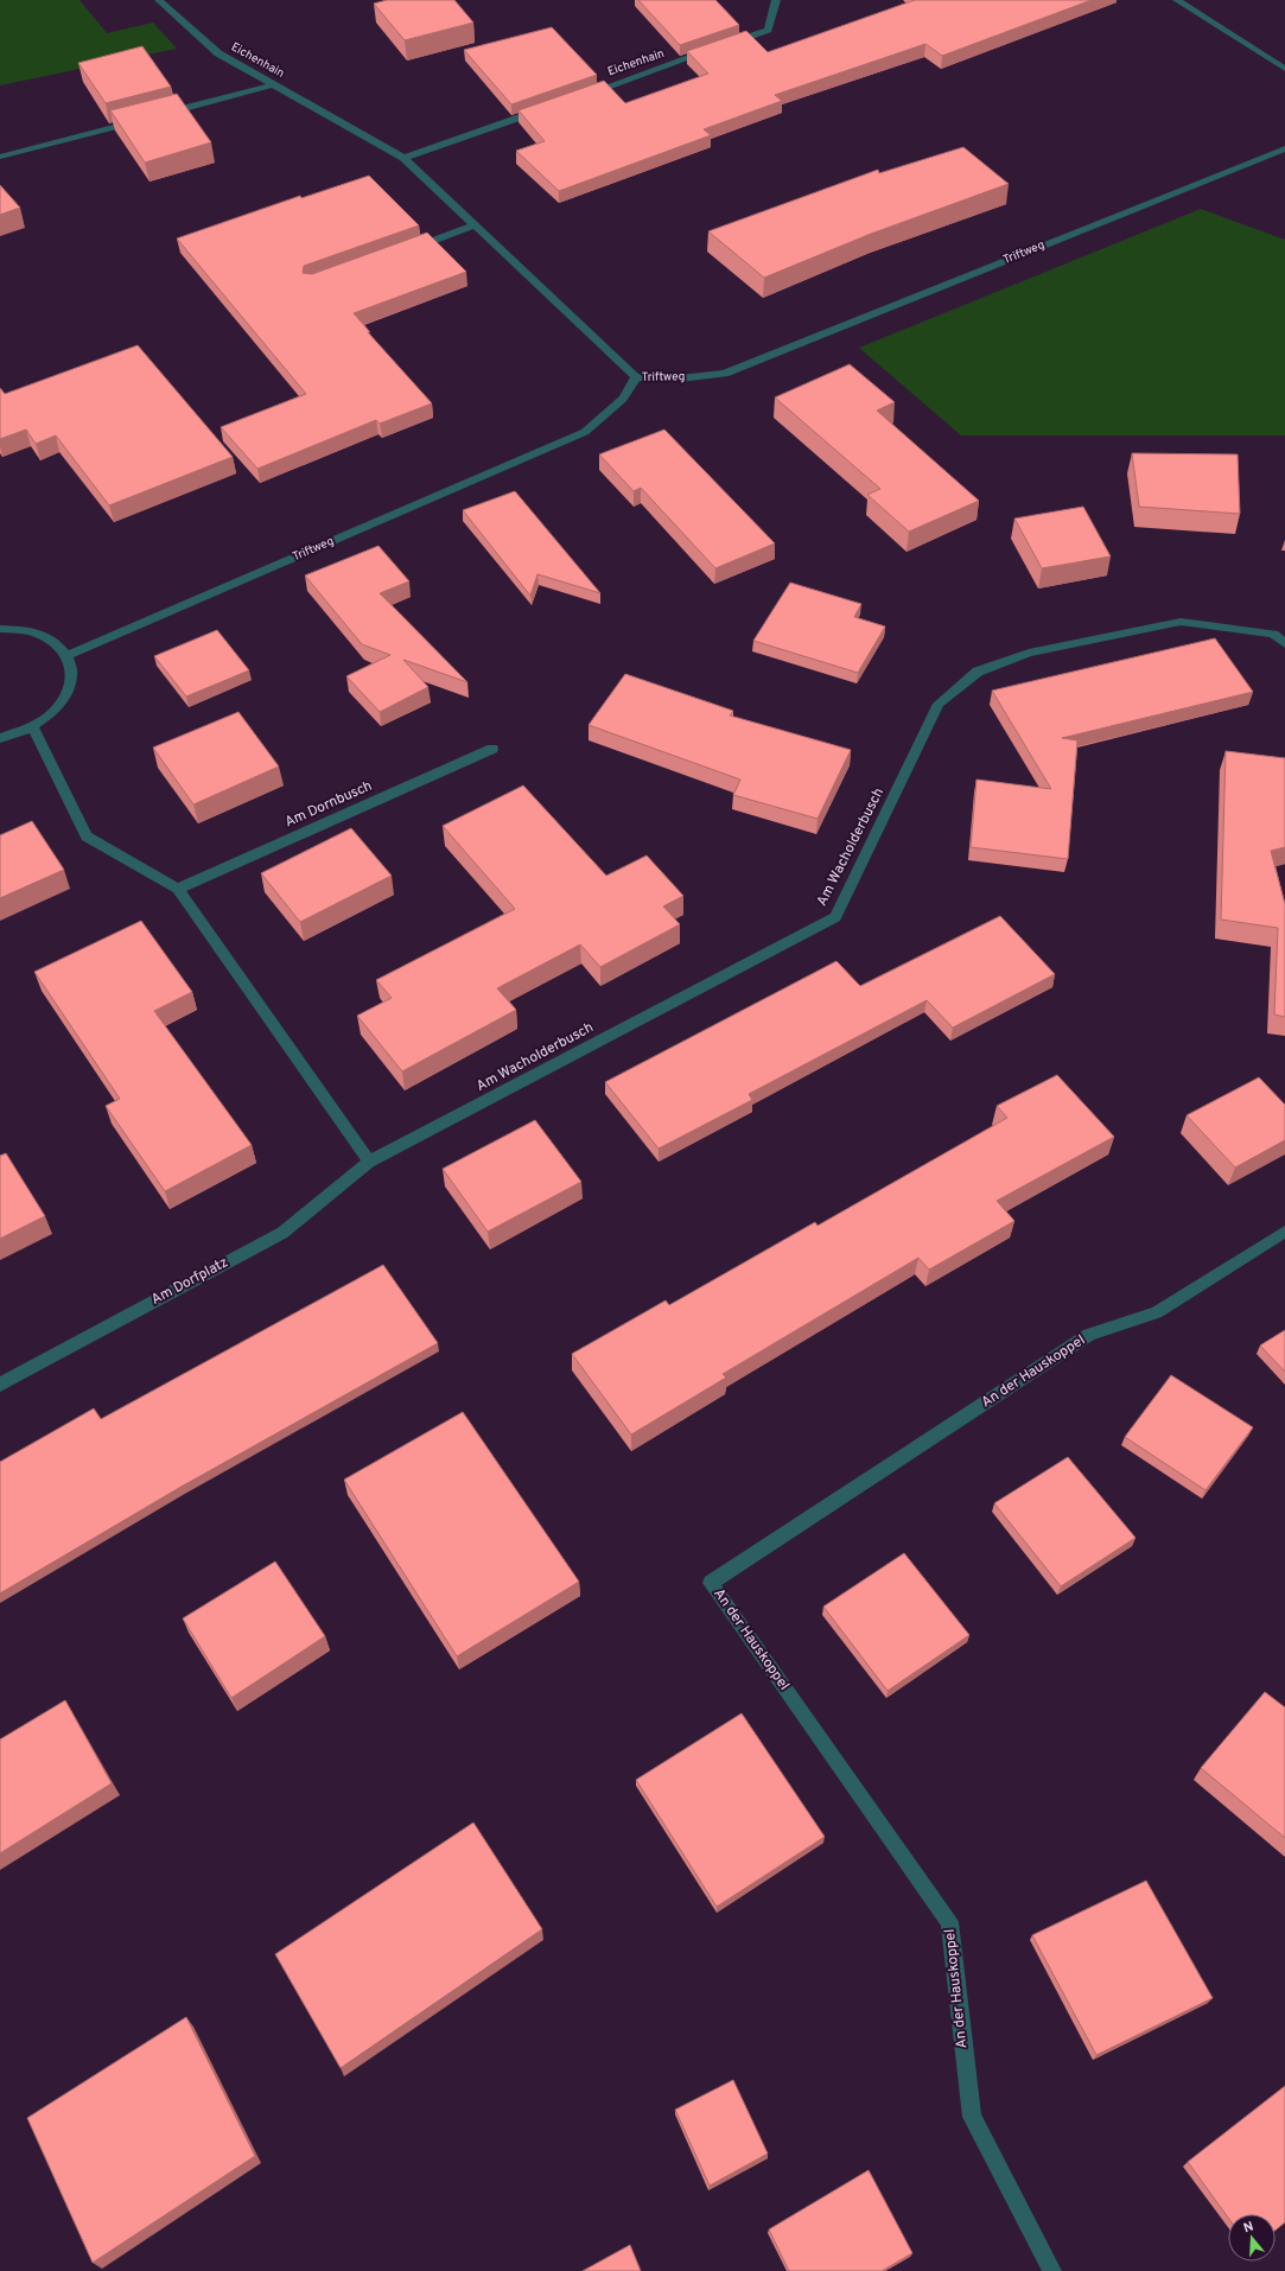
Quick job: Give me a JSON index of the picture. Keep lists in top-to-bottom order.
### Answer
{
  "streets": {
    "street": [
      "Eichenhain",
      "Triftweg",
      "Am Dornbusch",
      "Am Wacholderbusch",
      "Am Dorfplatz",
      "An der Hauskoppel"
    ]
  },
  "crossings": [
    ["Eichenhain", "Triftweg"],
    ["Am Wacholderbusch", "Am Dorfplatz"]
  ],
  "north": "top"
}
